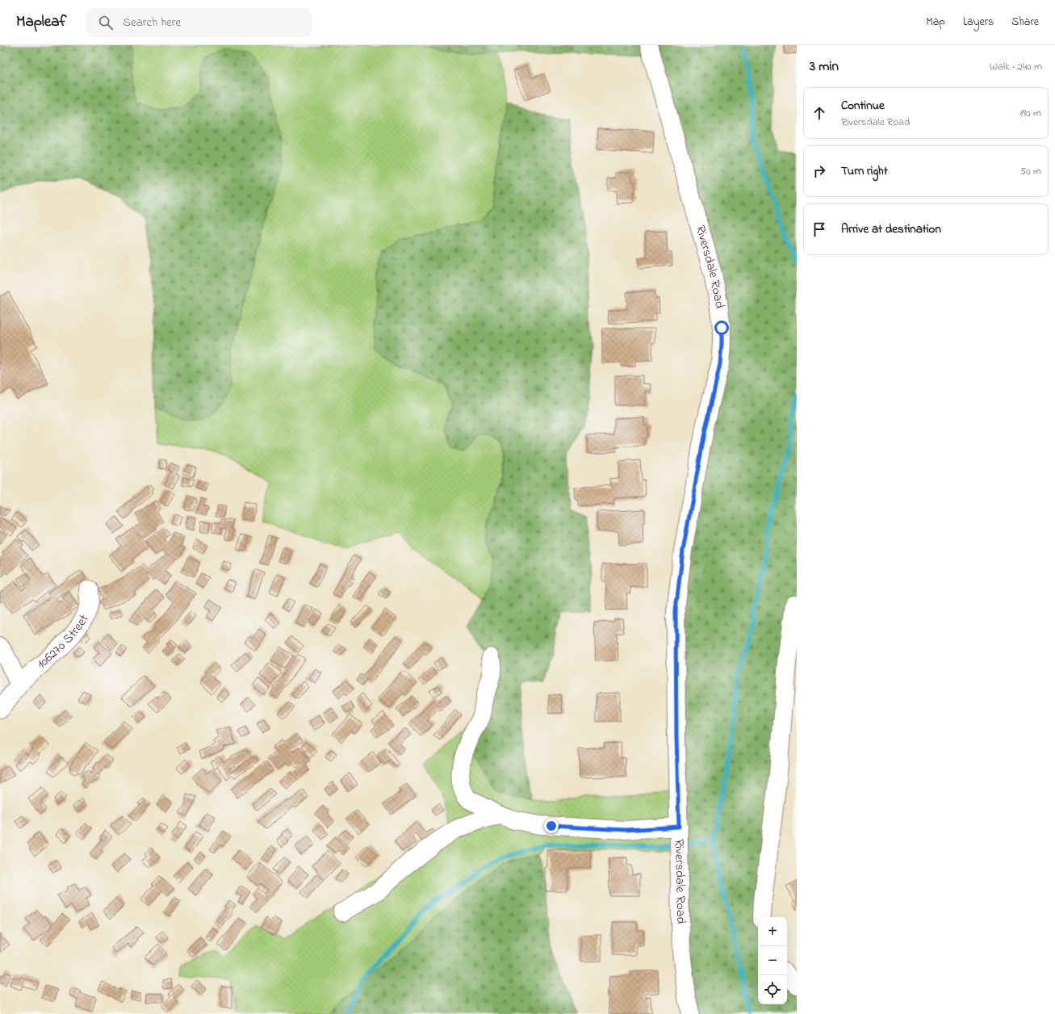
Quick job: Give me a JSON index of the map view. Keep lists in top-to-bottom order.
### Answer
{
  "streets": {
    "street": ["Riversdale Road", "106270 Street"]
  },
  "page": {
    "header": "Mapleaf",
    "search": "Search here",
    "nav": ["Map", "Layers", "Share"],
    "heading": ["3 min", "Walk · 240 m"],
    "list": [
      ["Continue", "Riversdale Road", "190 m"],
      ["Turn right", "50 m"],
      "Arrive at destination"
    ],
    "map_buttons": ["+", "−"]
  }
}
